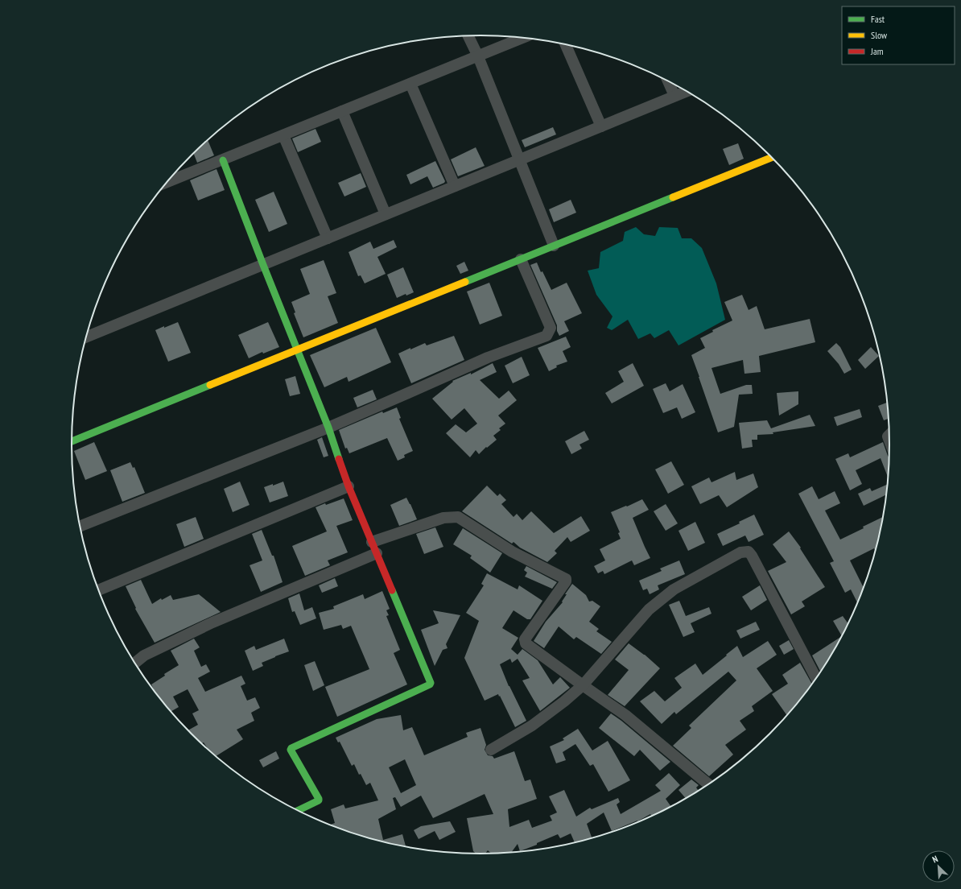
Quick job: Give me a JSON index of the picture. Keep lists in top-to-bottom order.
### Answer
{
  "legend": ["Fast", "Slow", "Jam"],
  "north": "top left"
}
